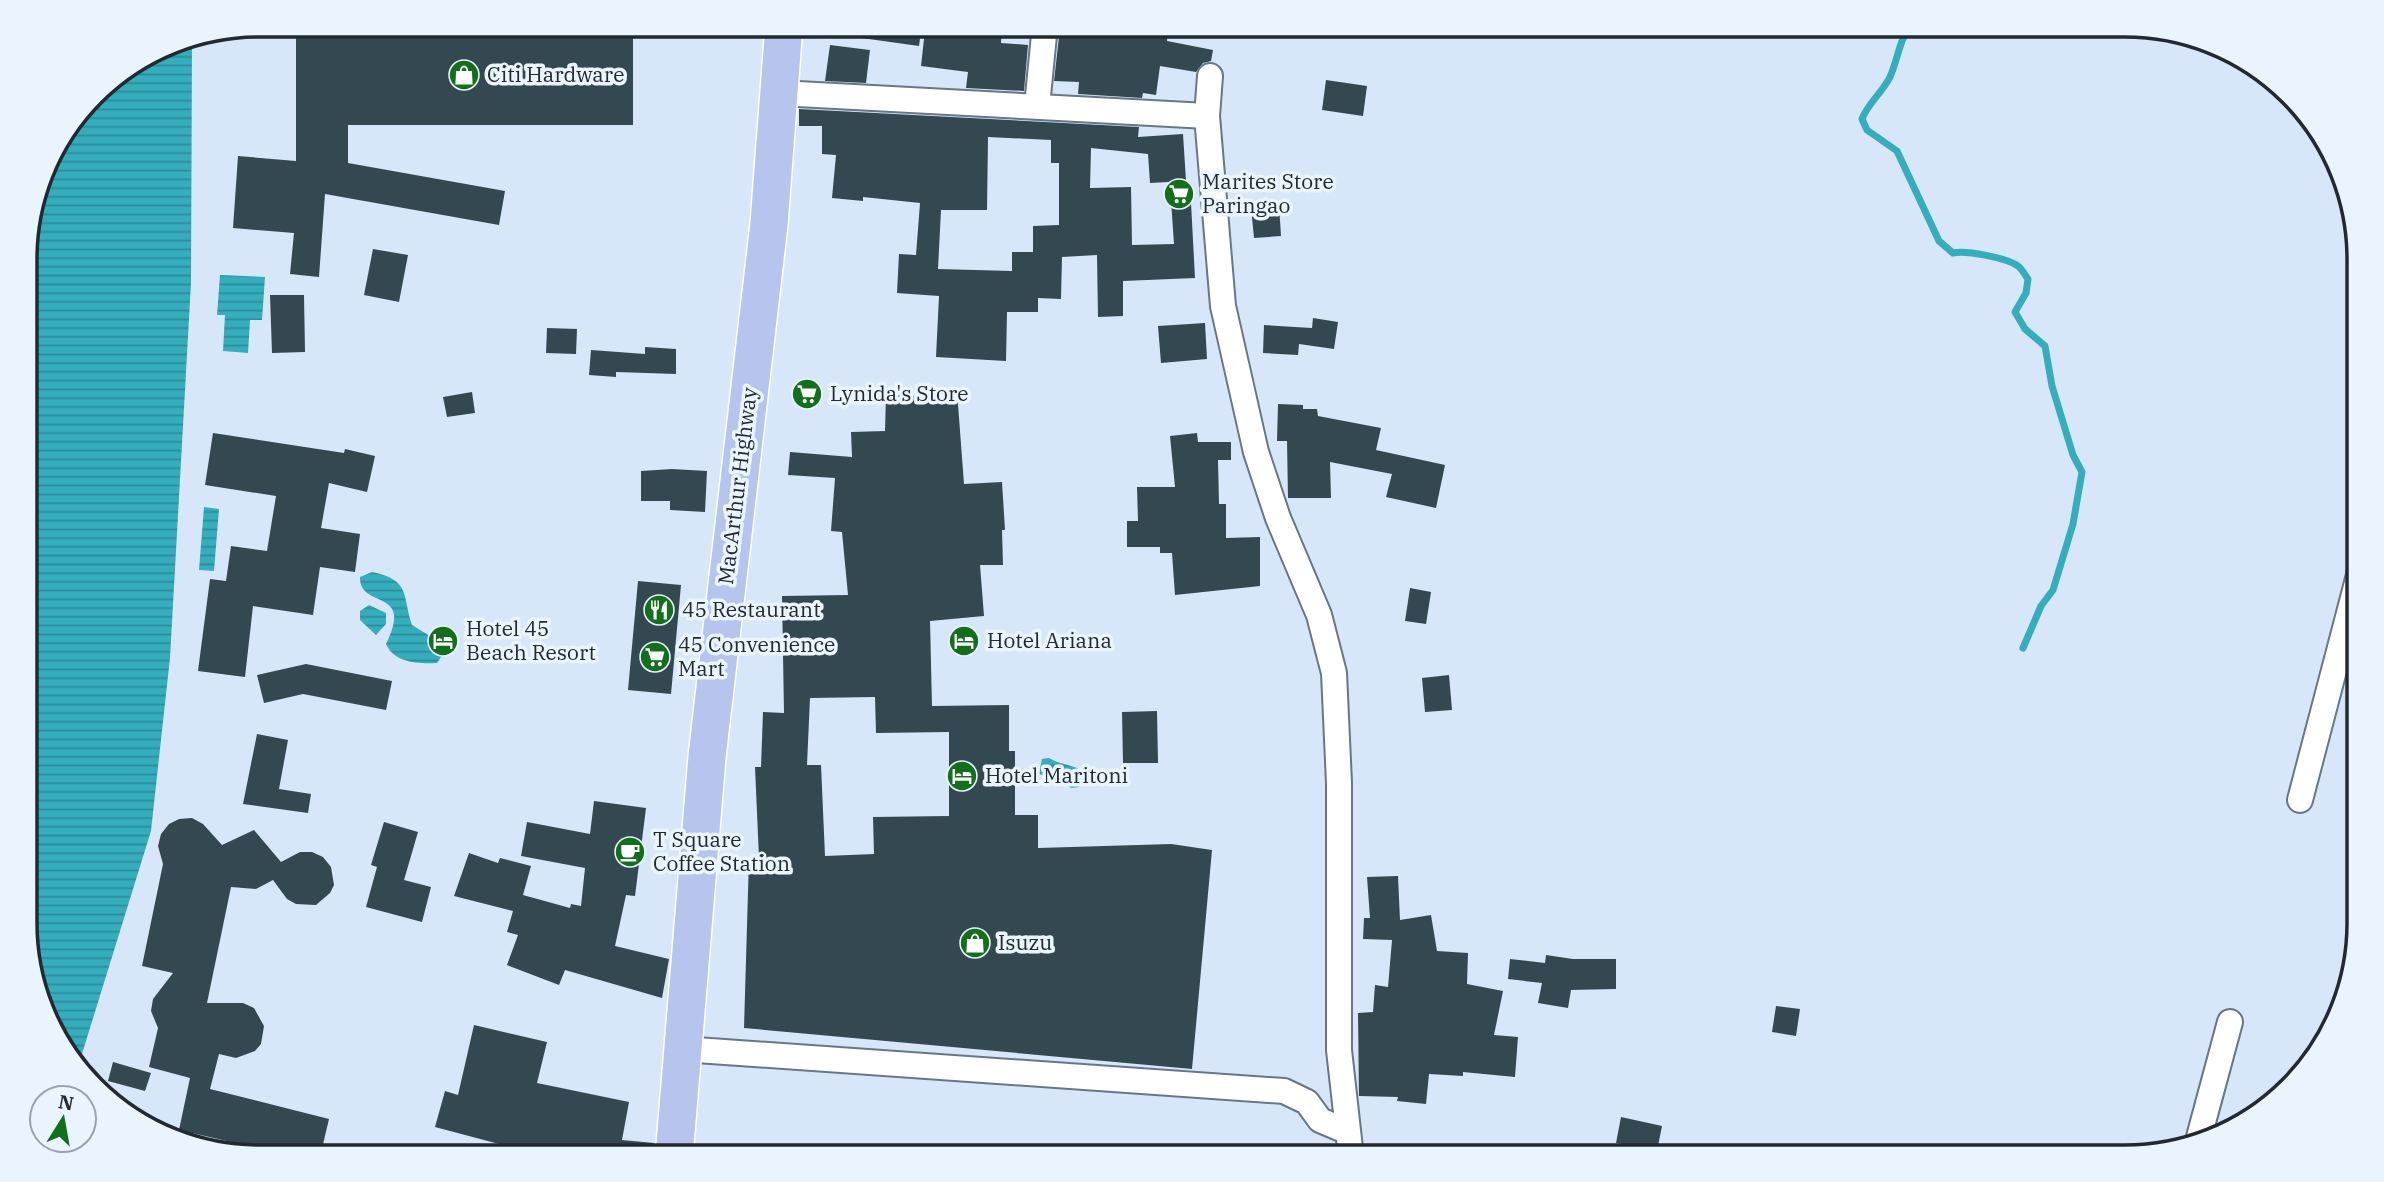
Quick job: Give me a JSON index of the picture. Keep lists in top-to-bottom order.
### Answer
{
  "streets": {
    "highway": ["MacArthur Highway"]
  },
  "places": {
    "shop": ["Citi Hardware", "Isuzu"],
    "supermarket": ["Marites Store Paringao", "Lynida's Store", "45 Convenience Mart"],
    "restaurant": ["45 Restaurant"],
    "hotel": ["Hotel 45 Beach Resort", "Hotel Ariana", "Hotel Maritoni"],
    "cafe": ["T Square Coffee Station"]
  },
  "north": "top"
}
